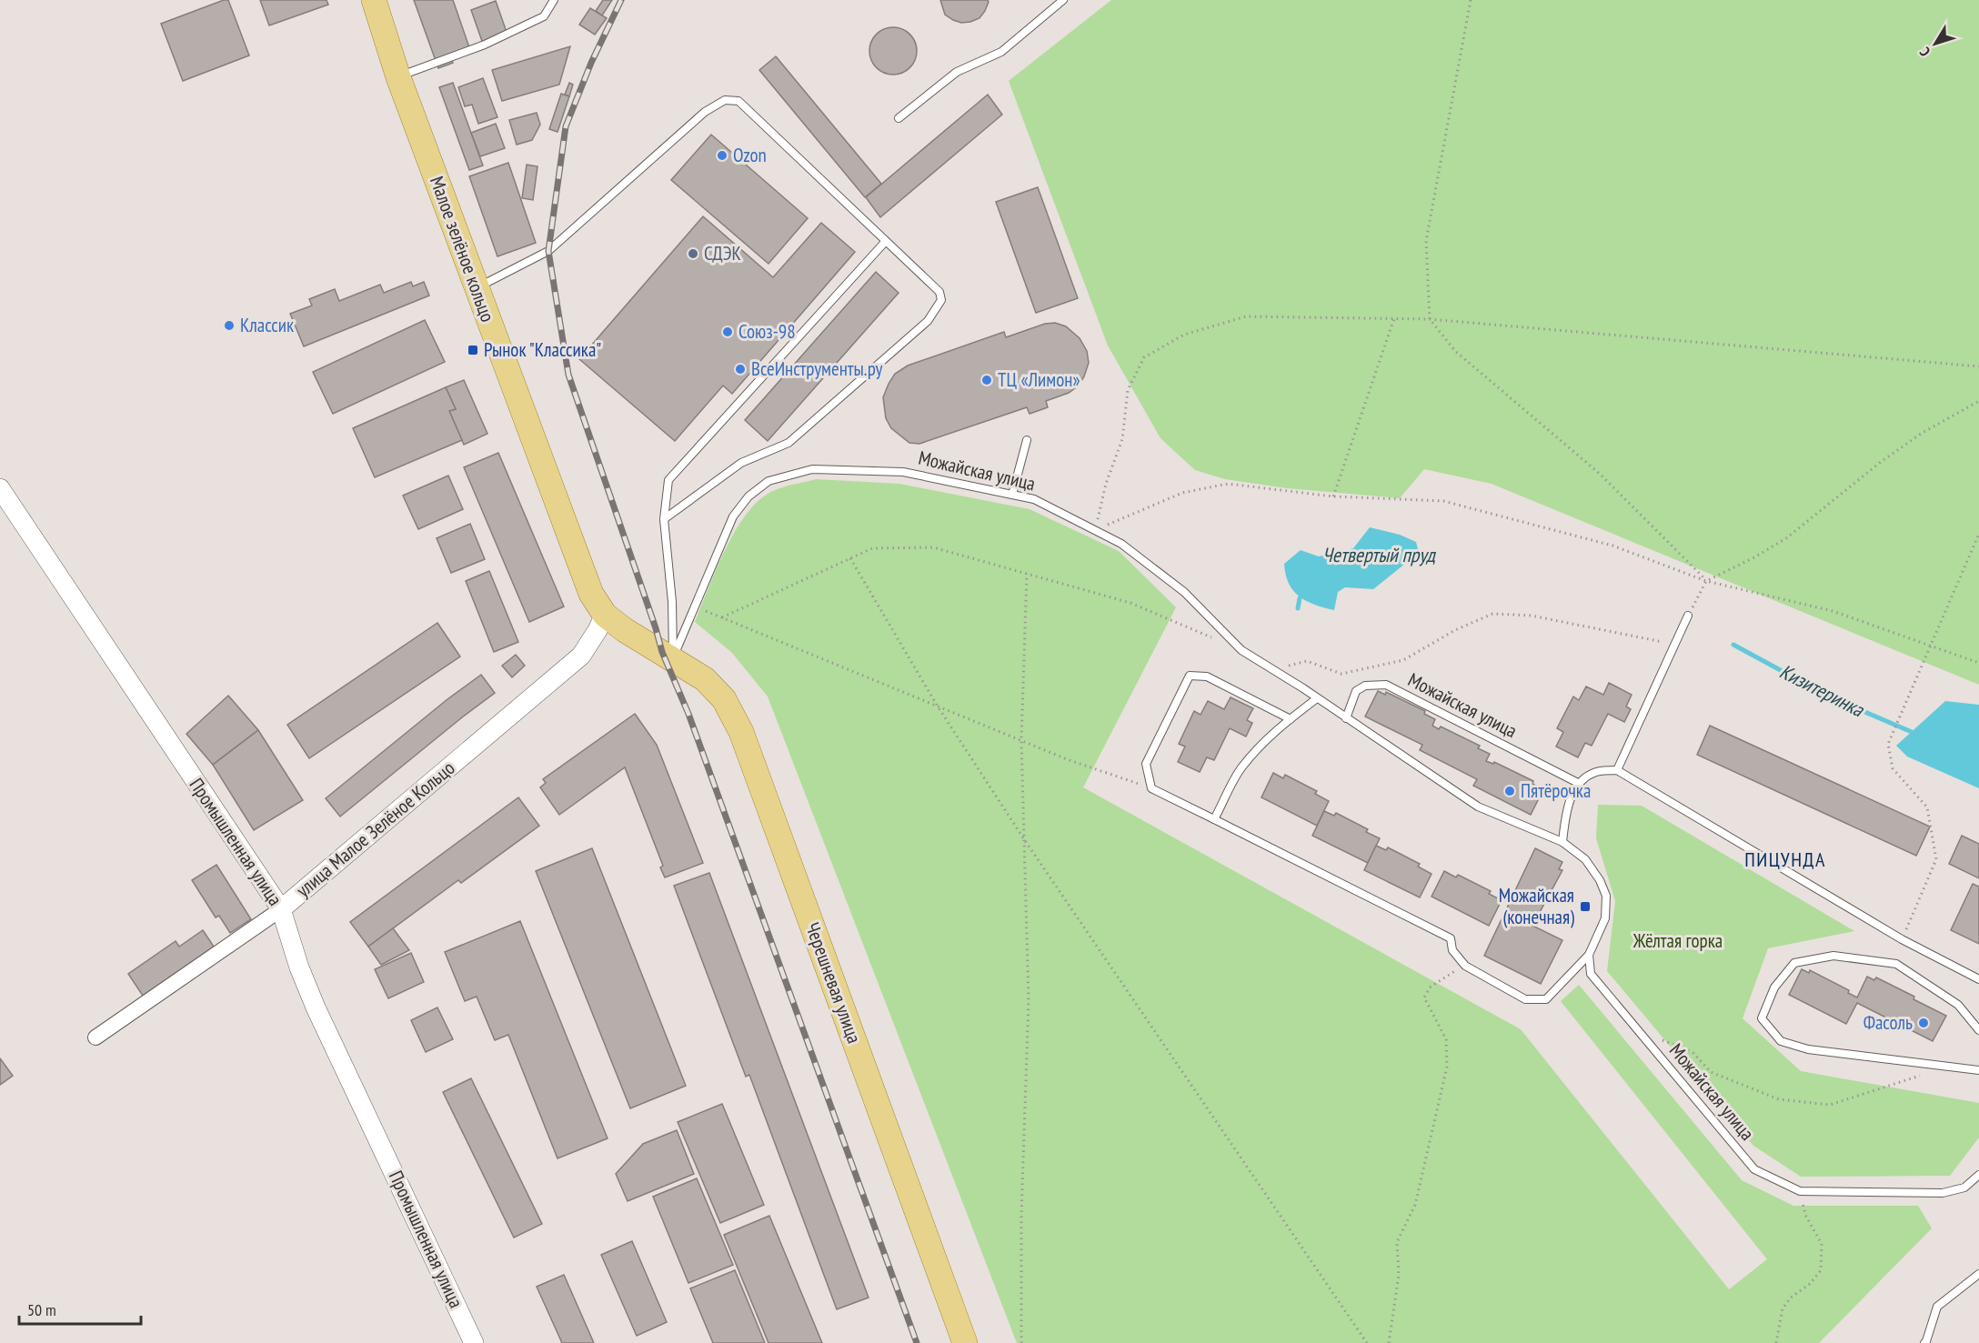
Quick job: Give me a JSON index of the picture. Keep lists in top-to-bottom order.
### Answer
{
  "streets": {
    "main road": ["Малое зелёное кольцо", "Черешневая улица"],
    "street": ["улица Малое Зелёное Кольцо", "Промышленная улица"],
    "lane": ["Можайская улица"]
  },
  "crossings": [
    ["Малое зелёное кольцо", "Можайская улица"],
    ["Малое зелёное кольцо", "улица Малое Зелёное Кольцо"],
    ["Малое зелёное кольцо", "Черешневая улица"],
    ["Можайская улица", "Черешневая улица"],
    ["улица Малое Зелёное Кольцо", "Промышленная улица"]
  ],
  "districts": ["ПИЦУНДА"],
  "water": ["Четвертый пруд", "Кизитеринка"],
  "parks": ["Жёлтая горка"],
  "places": {
    "other": [
      "Ozon",
      "СДЭК",
      "Классик",
      "Союз-98",
      "ВсеИнструменты.ру",
      "ТЦ «Лимон»",
      "Пятёрочка",
      "Фасоль"
    ],
    "transit": ["Рынок \"Классика\"", "Можайская (конечная)"]
  },
  "scale_bar": "50 m",
  "north": "bottom left"
}
